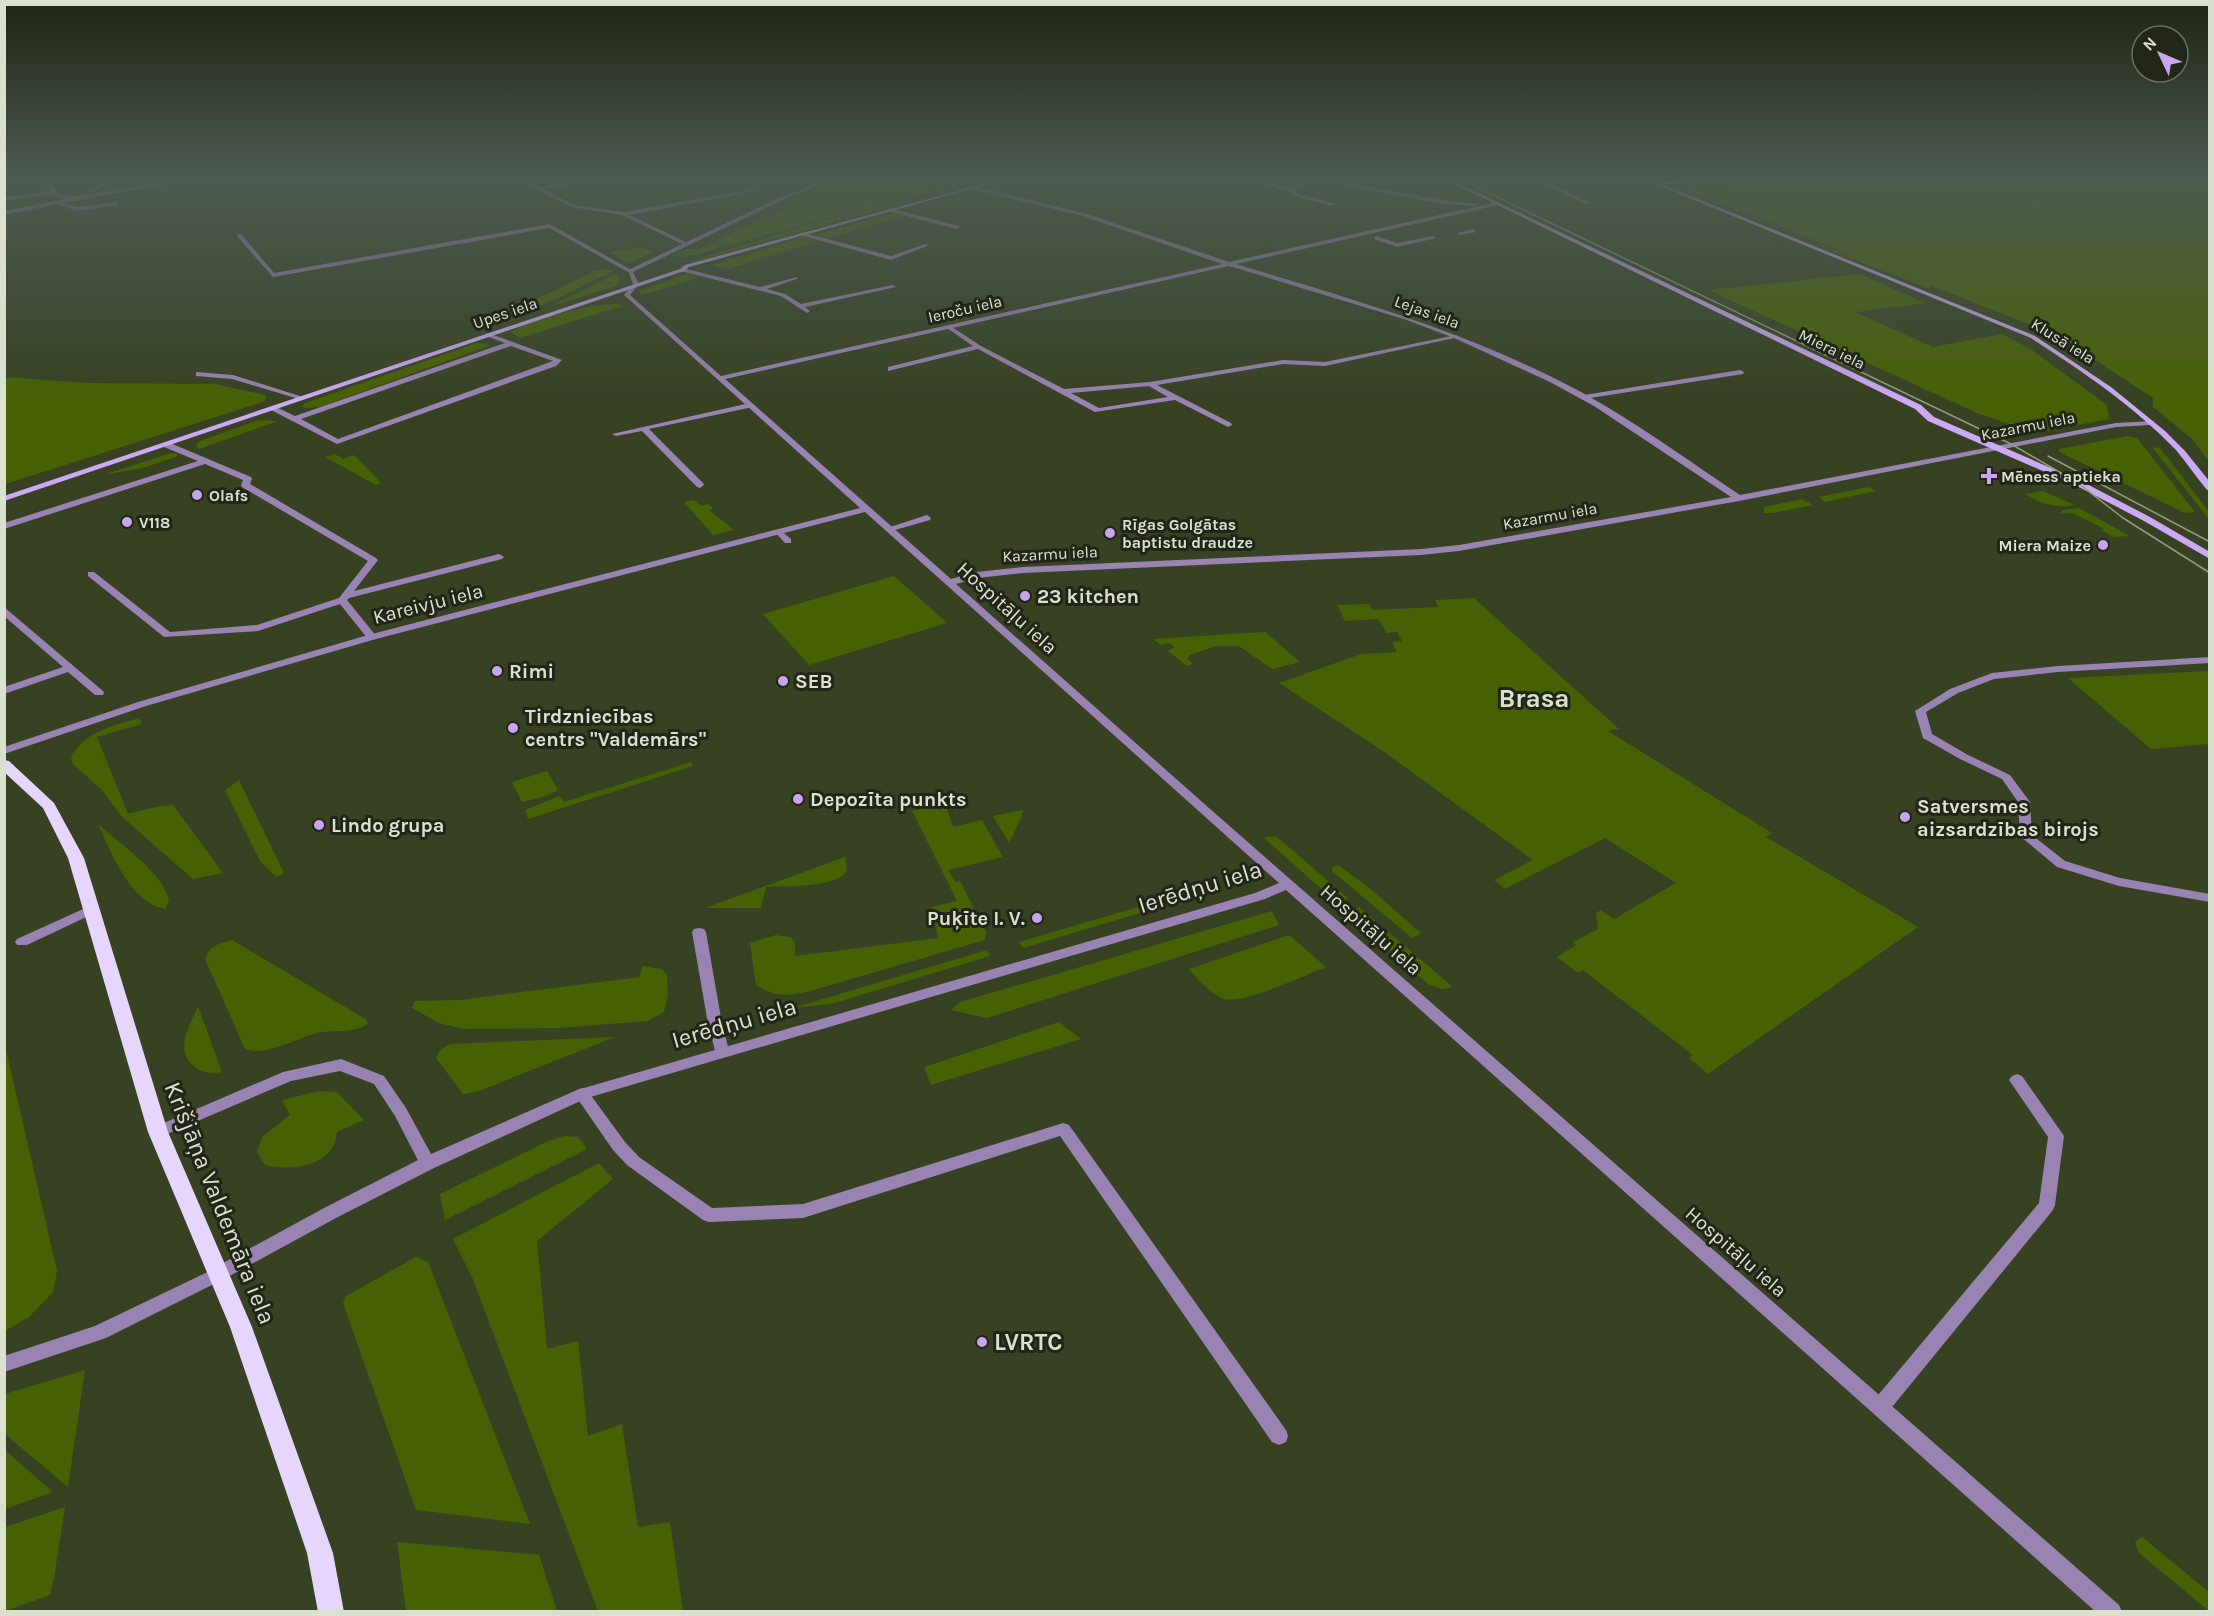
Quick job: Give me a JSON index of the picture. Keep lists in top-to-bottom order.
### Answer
{
  "streets": {
    "main road": ["Krišjāņa Valdemāra iela"],
    "street": [
      "Ieroču iela",
      "Lejas iela",
      "Upes iela",
      "Klusā iela",
      "Miera iela",
      "Kazarmu iela",
      "Kareivju iela",
      "Hospitāļu iela",
      "Ierēdņu iela"
    ]
  },
  "crossings": [
    ["Ieroču iela", "Lejas iela"],
    ["Ieroču iela", "Hospitāļu iela"],
    ["Lejas iela", "Kazarmu iela"],
    ["Upes iela", "Hospitāļu iela"],
    ["Klusā iela", "Kazarmu iela"],
    ["Miera iela", "Kazarmu iela"],
    ["Kazarmu iela", "Hospitāļu iela"],
    ["Kareivju iela", "Hospitāļu iela"],
    ["Hospitāļu iela", "Ierēdņu iela"],
    ["Ierēdņu iela", "Krišjāņa Valdemāra iela"]
  ],
  "districts": ["Brasa"],
  "places": {
    "health": ["Mēness aptieka"],
    "other": [
      "Olafs",
      "V118",
      "Rīgas Golgātas baptistu draudze",
      "Miera Maize",
      "23 kitchen",
      "Rimi",
      "SEB",
      "Tirdzniecības centrs \"Valdemārs\"",
      "Depozīta punkts",
      "Satversmes aizsardzības birojs",
      "Lindo grupa",
      "Puķīte I. V.",
      "LVRTC"
    ]
  },
  "north": "top left"
}
